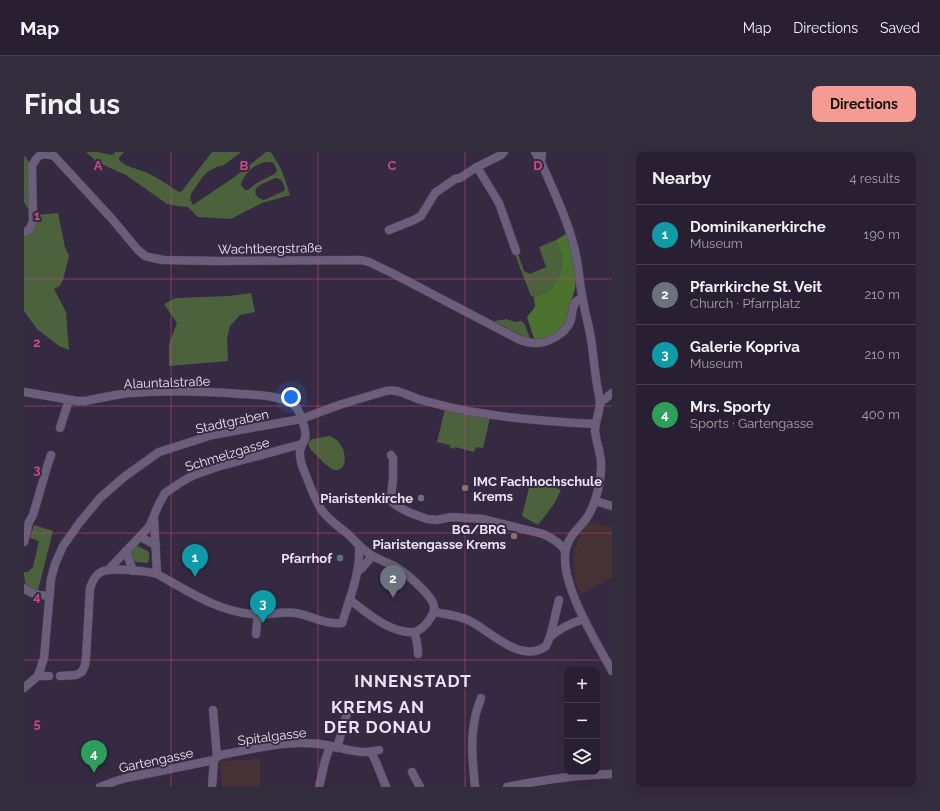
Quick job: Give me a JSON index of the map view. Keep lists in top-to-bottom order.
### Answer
{
  "streets": {
    "street": [
      "Wachtbergstraße",
      "Alauntalstraße",
      "Stadtgraben",
      "Schmelzgasse",
      "Spitalgasse",
      "Gartengasse"
    ]
  },
  "crossings": [
    ["Alauntalstraße", "Stadtgraben"],
    ["Alauntalstraße", "Schmelzgasse"],
    ["Spitalgasse", "Gartengasse"]
  ],
  "districts": ["INNENSTADT", "KREMS AN DER DONAU"],
  "places": [
    "IMC Fachhochschule Krems",
    "Piaristenkirche",
    "BG/BRG Piaristengasse Krems",
    "Pfarrhof"
  ],
  "page": {
    "header": "Map",
    "nav": ["Map", "Directions", "Saved"],
    "buttons": "Directions",
    "title": "Find us",
    "heading": ["Nearby", "4 results"],
    "list": [
      {
        "mark": "1",
        "name": "Dominikanerkirche",
        "note": "Museum",
        "value": "190 m"
      },
      {
        "mark": "2",
        "name": "Pfarrkirche St. Veit",
        "note": "Church · Pfarrplatz",
        "value": "210 m"
      },
      {
        "mark": "3",
        "name": "Galerie Kopriva",
        "note": "Museum",
        "value": "210 m"
      },
      {
        "mark": "4",
        "name": "Mrs. Sporty",
        "note": "Sports · Gartengasse",
        "value": "400 m"
      }
    ],
    "pins": [
      "1",
      "2",
      "3",
      "4"
    ],
    "map_buttons": ["+", "−"]
  },
  "grid": {
    "columns": [
      "A",
      "B",
      "C",
      "D"
    ],
    "rows": [
      "1",
      "2",
      "3",
      "4",
      "5"
    ]
  }
}
